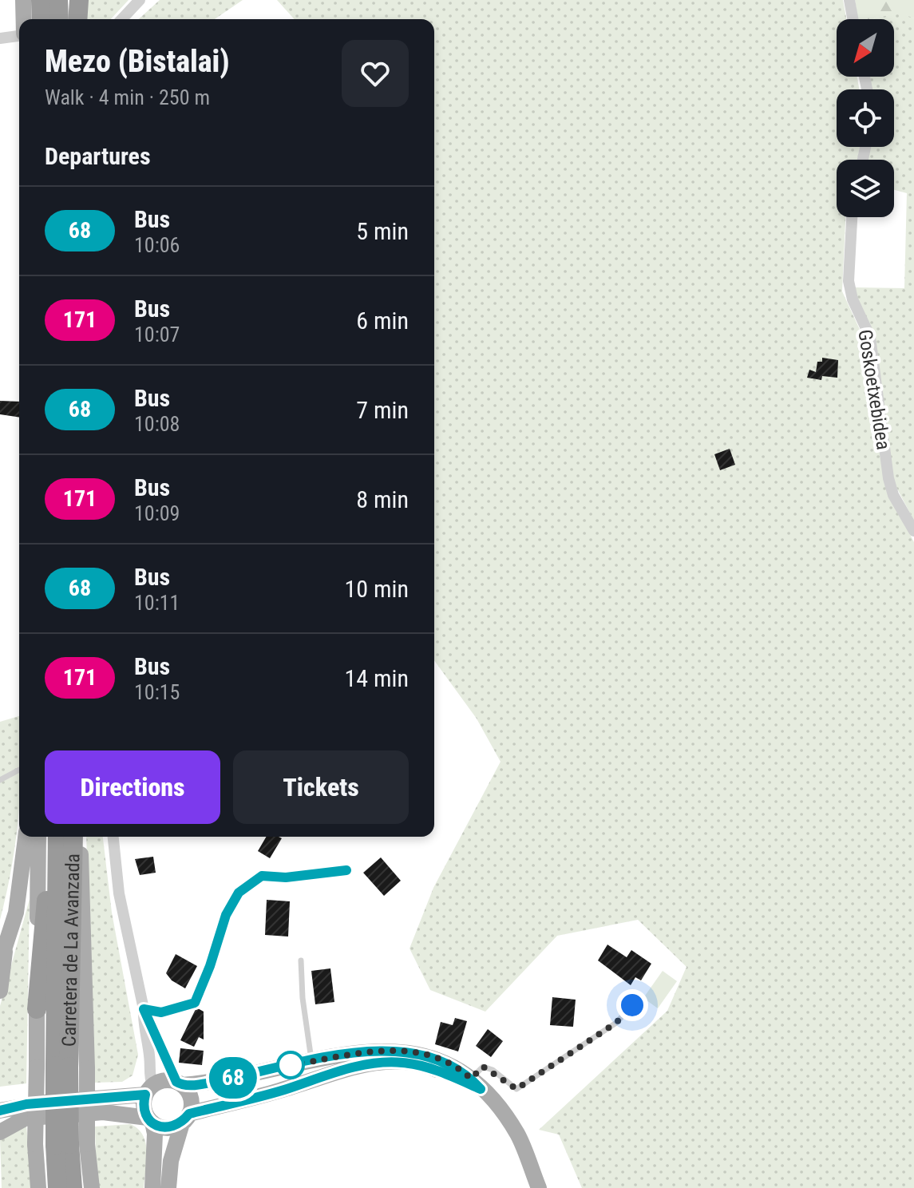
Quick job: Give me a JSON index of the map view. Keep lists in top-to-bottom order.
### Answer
{
  "streets": {
    "highway": ["Carretera de La Avanzada"],
    "street": ["Goskoetxebidea"]
  },
  "lines": ["bus line 68"],
  "north": "bottom left",
  "page": {
    "on_map": "68",
    "heading": [
      ["Mezo (Bistalai)", "Walk · 4 min · 250 m"],
      "Departures"
    ],
    "list": [
      {
        "mark": "68",
        "name": "Bus",
        "note": "10:06",
        "value": "5 min"
      },
      {
        "mark": "171",
        "name": "Bus",
        "note": "10:07",
        "value": "6 min"
      },
      {
        "mark": "68",
        "name": "Bus",
        "note": "10:08",
        "value": "7 min"
      },
      {
        "mark": "171",
        "name": "Bus",
        "note": "10:09",
        "value": "8 min"
      },
      {
        "mark": "68",
        "name": "Bus",
        "note": "10:11",
        "value": "10 min"
      },
      {
        "mark": "171",
        "name": "Bus",
        "note": "10:15",
        "value": "14 min"
      }
    ],
    "buttons": ["Directions", "Tickets"]
  }
}
